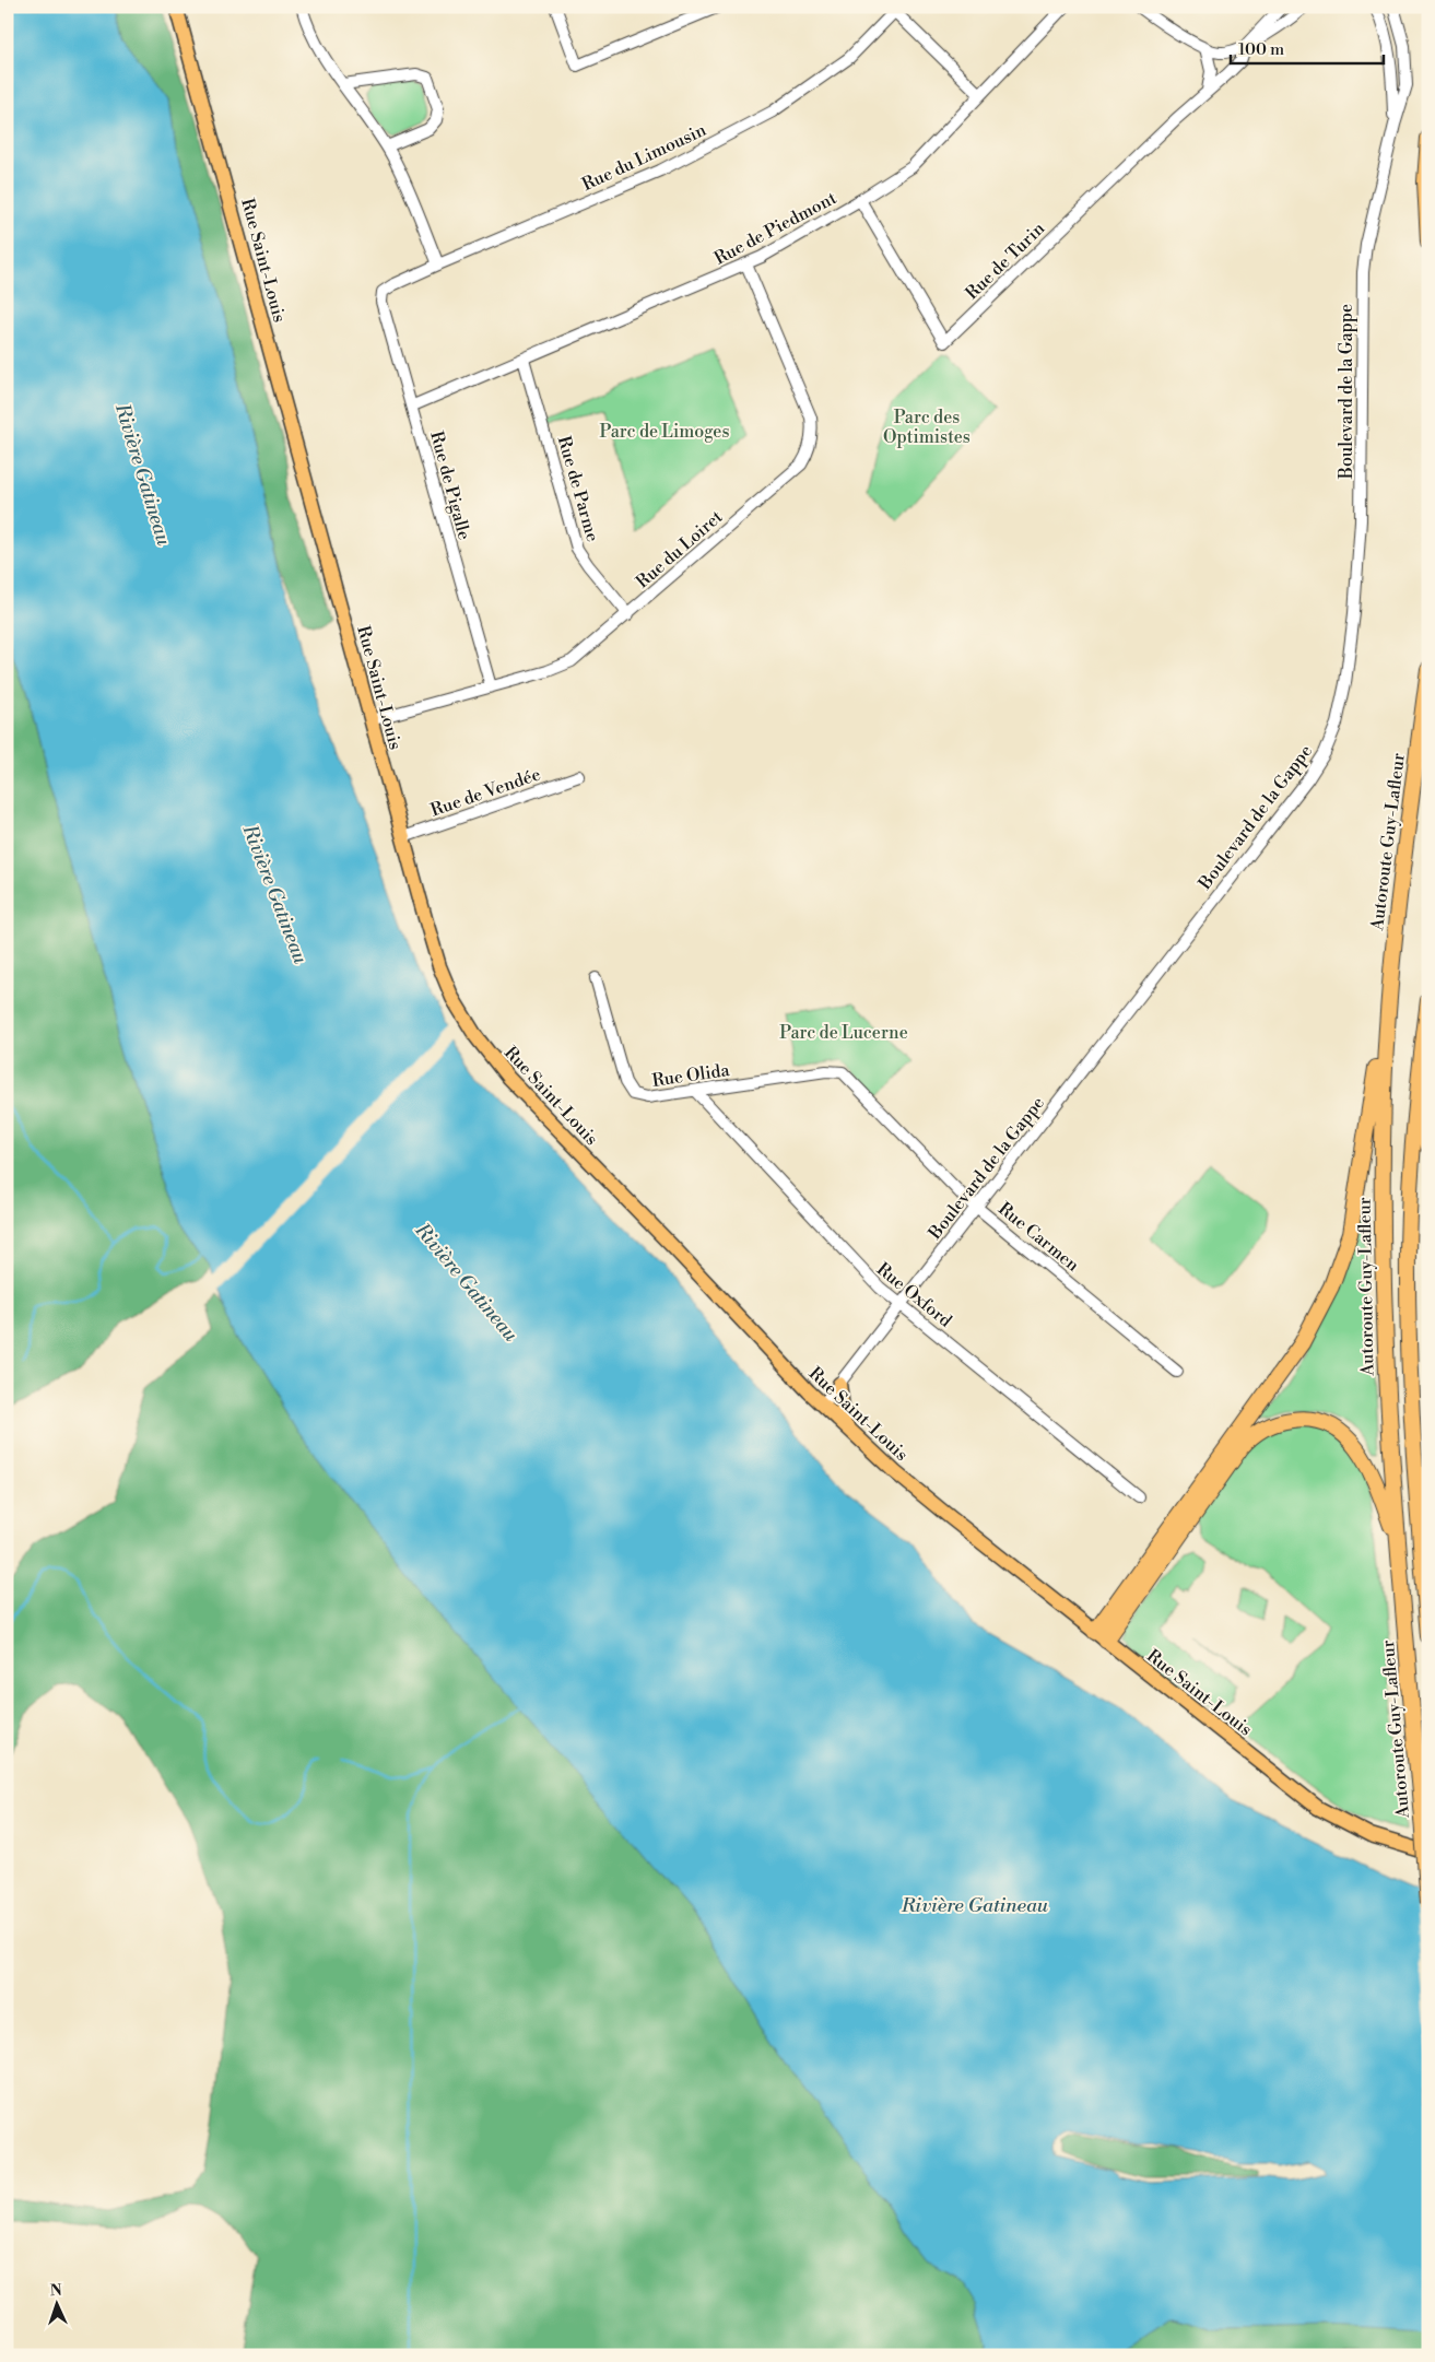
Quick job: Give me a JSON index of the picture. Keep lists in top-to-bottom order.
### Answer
{
  "streets": {
    "highway": ["Autoroute Guy-Lafleur"],
    "main road": ["Rue Saint-Louis"],
    "street": [
      "Rue du Limousin",
      "Rue de Piedmont",
      "Rue de Turin",
      "Boulevard de la Gappe",
      "Rue de Pigalle",
      "Rue de Parme",
      "Rue du Loiret",
      "Rue de Vendée",
      "Rue Olida",
      "Rue Carmen",
      "Rue Oxford"
    ]
  },
  "crossings": [
    ["Rue du Limousin", "Rue de Pigalle"],
    ["Rue de Piedmont", "Rue de Turin"],
    ["Rue de Piedmont", "Rue de Pigalle"],
    ["Rue de Piedmont", "Rue de Parme"],
    ["Rue de Piedmont", "Rue du Loiret"],
    ["Rue Saint-Louis", "Boulevard de la Gappe"],
    ["Rue Saint-Louis", "Rue du Loiret"],
    ["Rue Saint-Louis", "Rue de Vendée"],
    ["Boulevard de la Gappe", "Rue Carmen"],
    ["Boulevard de la Gappe", "Rue Oxford"],
    ["Rue de Pigalle", "Rue du Loiret"],
    ["Rue de Parme", "Rue du Loiret"],
    ["Rue Olida", "Rue Carmen"],
    ["Rue Olida", "Rue Oxford"]
  ],
  "water": ["Rivière Gatineau"],
  "parks": ["Parc des Optimistes", "Parc de Limoges", "Parc de Lucerne"],
  "scale_bar": "100 m",
  "north": "top"
}
